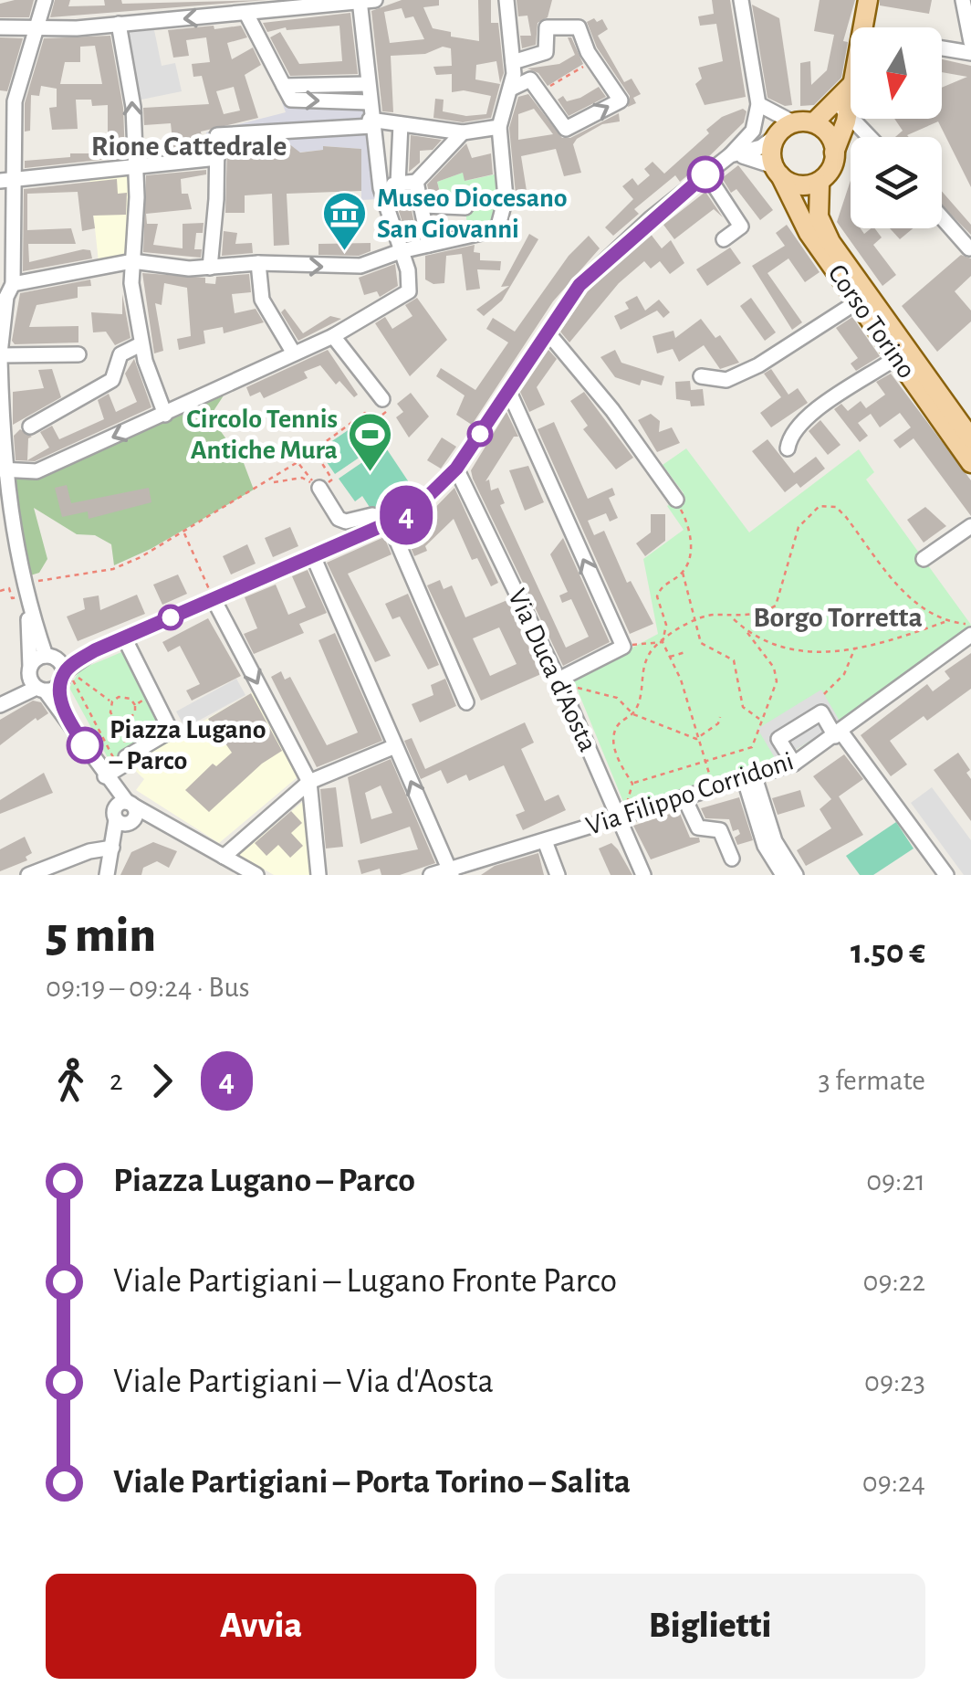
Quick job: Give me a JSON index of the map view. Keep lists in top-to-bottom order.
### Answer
{
  "streets": {
    "main road": ["Corso Torino"],
    "street": ["Via Duca d'Aosta", "Via Filippo Corridoni"]
  },
  "crossings": [
    ["Via Duca d'Aosta", "Via Filippo Corridoni"]
  ],
  "districts": ["Rione Cattedrale", "Borgo Torretta"],
  "places": {
    "museum": ["Museo Diocesano San Giovanni"],
    "sports": ["Circolo Tennis Antiche Mura"],
    "other": ["Piazza Lugano – Parco"]
  },
  "lines": ["bus line 4"],
  "north": "bottom",
  "page": {
    "on_map": "4",
    "heading": ["5 min", "09:19 – 09:24 · Bus", "1.50 €"],
    "legs": ["2", "4", "3 fermate"],
    "list": [
      {
        "name": "Piazza Lugano – Parco",
        "value": "09:21"
      },
      {
        "name": "Viale Partigiani – Lugano Fronte Parco",
        "value": "09:22"
      },
      {
        "name": "Viale Partigiani – Via d'Aosta",
        "value": "09:23"
      },
      {
        "name": "Viale Partigiani – Porta Torino – Salita",
        "value": "09:24"
      }
    ],
    "buttons": ["Avvia", "Biglietti"]
  }
}
